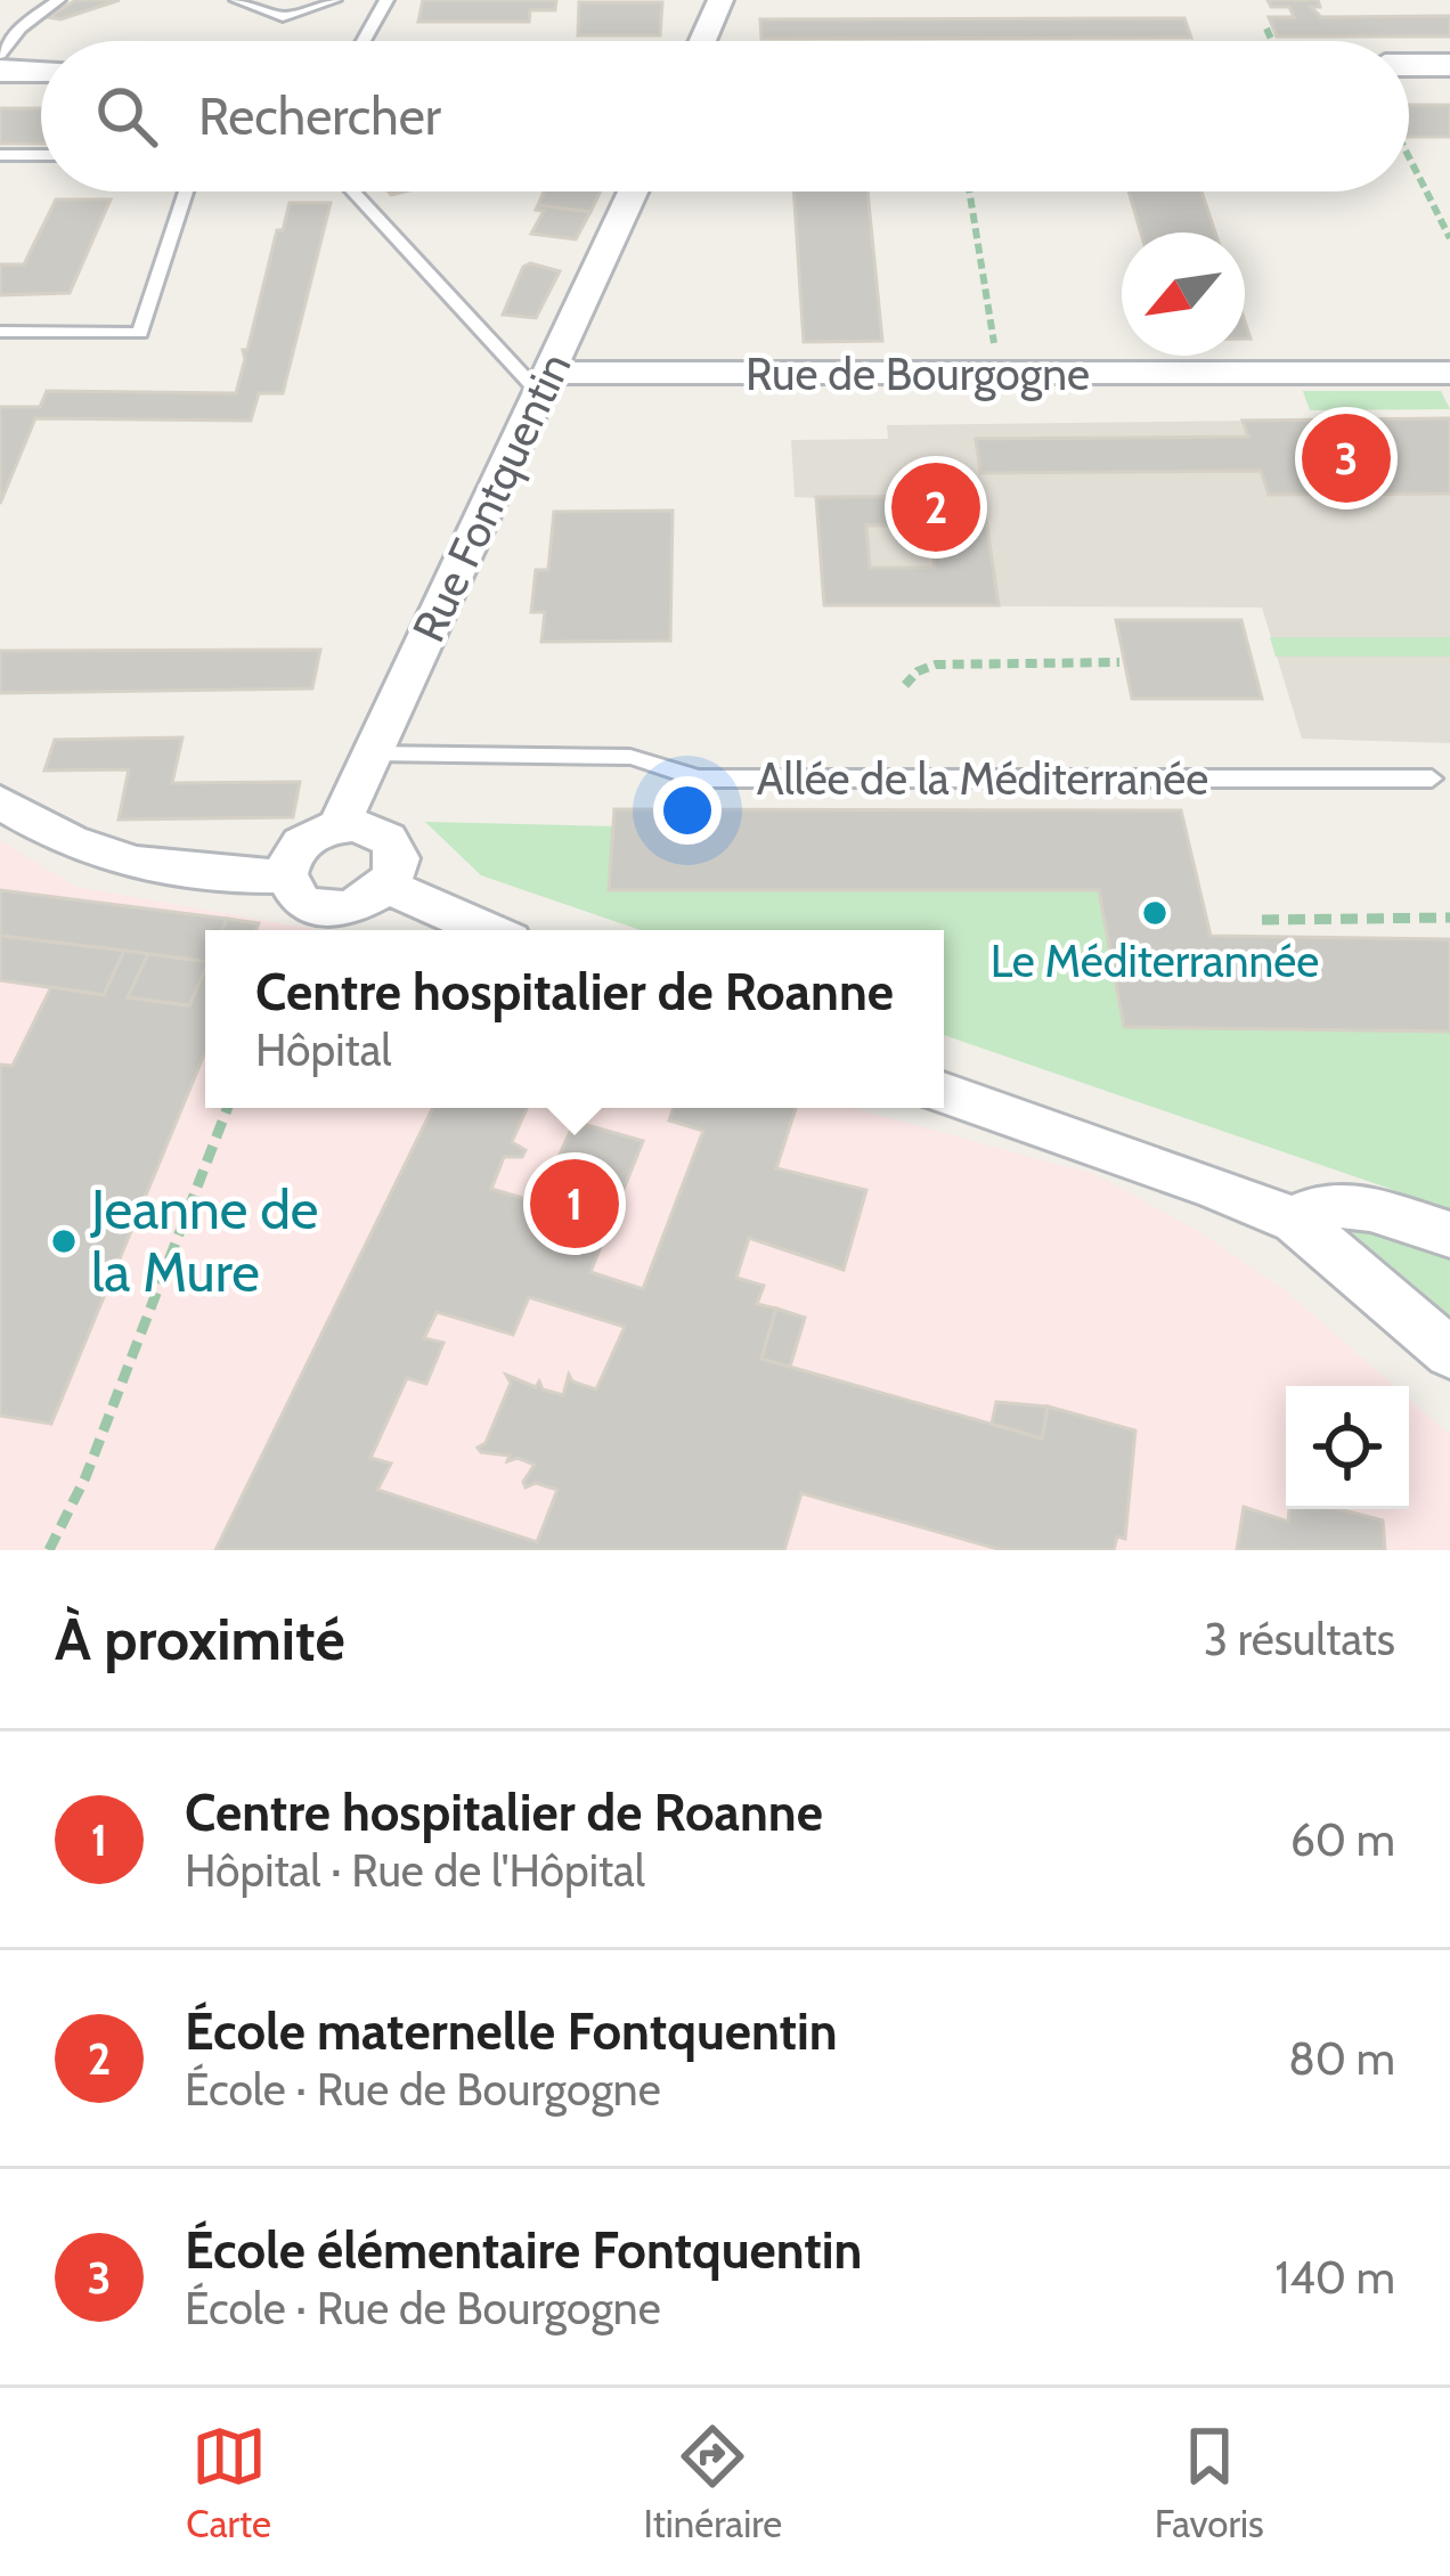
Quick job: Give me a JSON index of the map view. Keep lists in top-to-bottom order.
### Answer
{
  "streets": {
    "street": ["Rue de Bourgogne", "Rue Fontquentin"],
    "lane": ["Allée de la Méditerranée"]
  },
  "crossings": [
    ["Rue de Bourgogne", "Rue Fontquentin"],
    ["Rue Fontquentin", "Allée de la Méditerranée"]
  ],
  "places": ["Le Méditerrannée", "Jeanne de la Mure"],
  "north": "bottom left",
  "page": {
    "search": "Rechercher",
    "pins": ["3", "2", "1"],
    "popup": ["Centre hospitalier de Roanne", "Hôpital"],
    "heading": ["À proximité", "3 résultats"],
    "list": [
      {
        "mark": "1",
        "name": "Centre hospitalier de Roanne",
        "note": "Hôpital · Rue de l'Hôpital",
        "value": "60 m"
      },
      {
        "mark": "2",
        "name": "École maternelle Fontquentin",
        "note": "École · Rue de Bourgogne",
        "value": "80 m"
      },
      {
        "mark": "3",
        "name": "École élémentaire Fontquentin",
        "note": "École · Rue de Bourgogne",
        "value": "140 m"
      }
    ],
    "nav": ["Carte", "Itinéraire", "Favoris"]
  }
}
